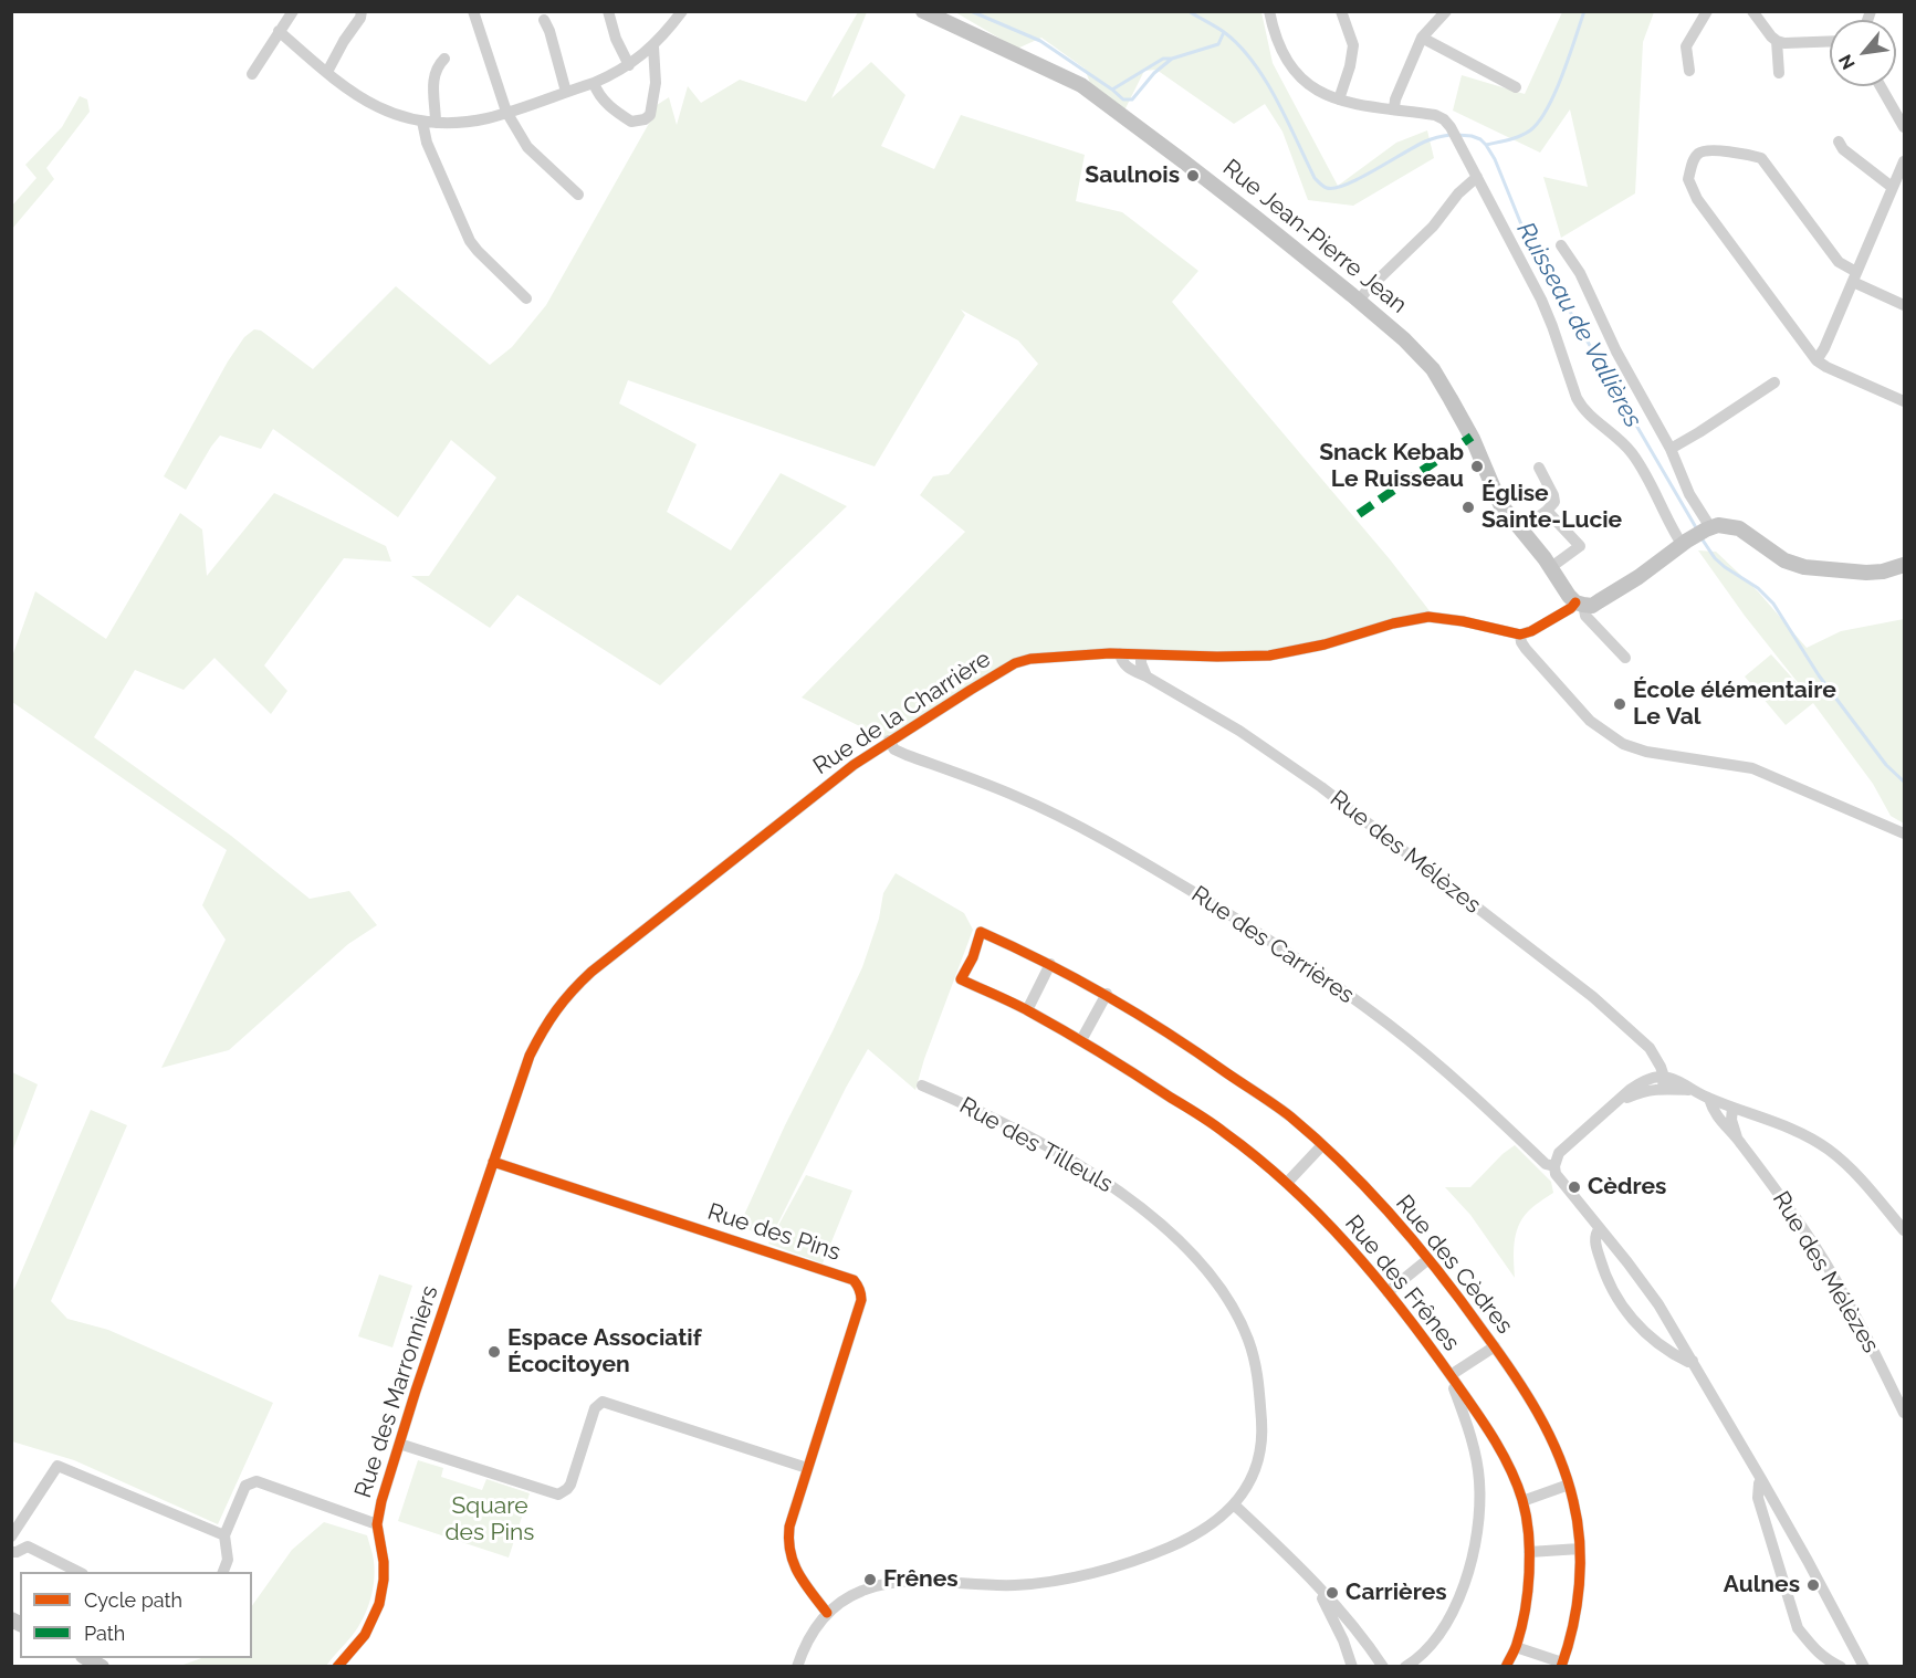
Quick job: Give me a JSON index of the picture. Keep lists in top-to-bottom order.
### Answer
{
  "streets": {
    "main road": ["Rue Jean-Pierre Jean"],
    "street": [
      "Rue de la Charrière",
      "Rue des Mélèzes",
      "Rue des Carrières",
      "Rue des Tilleuls",
      "Rue des Pins",
      "Rue des Cèdres",
      "Rue des Frênes",
      "Rue des Marronniers"
    ]
  },
  "crossings": [
    ["Rue de la Charrière", "Rue des Mélèzes"],
    ["Rue de la Charrière", "Rue des Carrières"],
    ["Rue de la Charrière", "Rue des Pins"],
    ["Rue de la Charrière", "Rue des Marronniers"],
    ["Rue des Tilleuls", "Rue des Pins"],
    ["Rue des Pins", "Rue des Marronniers"],
    ["Rue des Cèdres", "Rue des Frênes"]
  ],
  "water": ["Ruisseau de Vallières"],
  "parks": ["Square des Pins"],
  "places": [
    "Saulnois",
    "Snack Kebab Le Ruisseau",
    "Église Sainte-Lucie",
    "École élémentaire Le Val",
    "Cèdres",
    "Espace Associatif Écocitoyen",
    "Frênes",
    "Aulnes",
    "Carrières"
  ],
  "legend": ["Cycle path", "Path"],
  "north": "bottom left"
}
